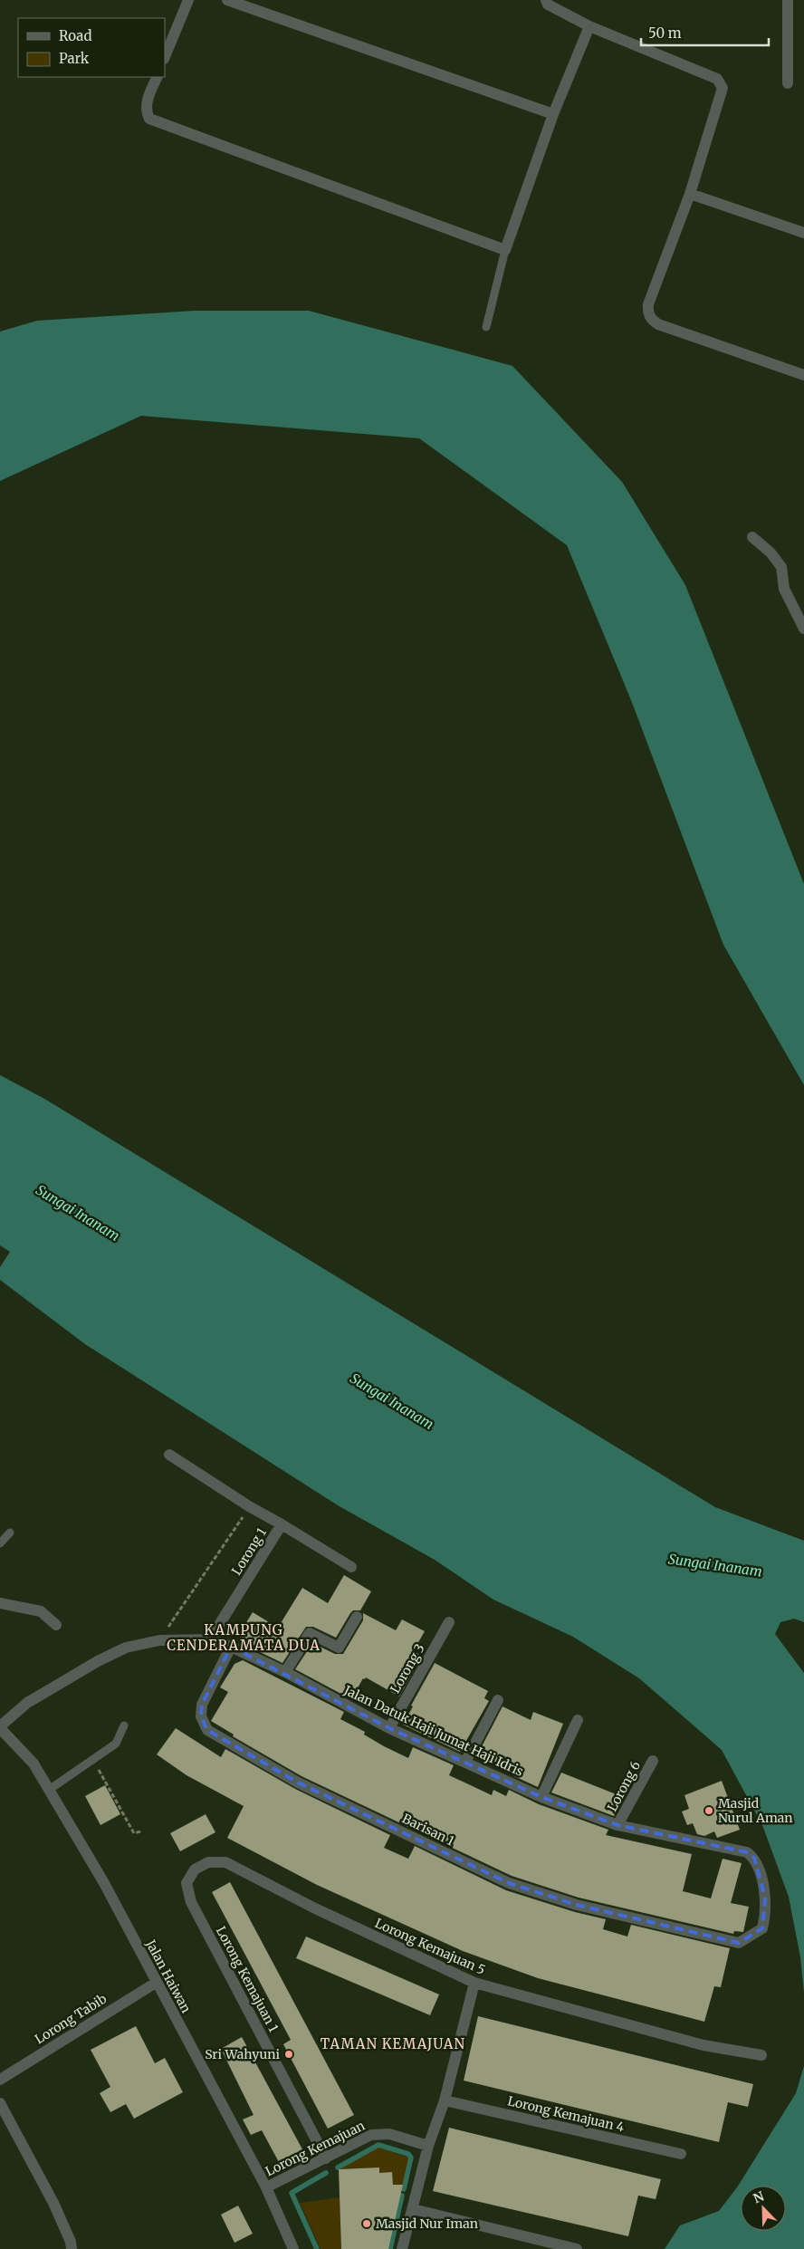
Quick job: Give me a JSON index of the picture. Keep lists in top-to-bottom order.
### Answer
{
  "streets": {
    "street": [
      "Lorong 1",
      "Lorong 3",
      "Jalan Datuk Haji Jumat Haji Idris",
      "Lorong 6",
      "Barisan 1",
      "Lorong Kemajuan 5",
      "Jalan Haiwan",
      "Lorong Kemajuan 1",
      "Lorong Tabib",
      "Lorong Kemajuan 4",
      "Lorong Kemajuan"
    ]
  },
  "crossings": [
    ["Lorong 1", "Jalan Datuk Haji Jumat Haji Idris"],
    ["Lorong 3", "Jalan Datuk Haji Jumat Haji Idris"],
    ["Jalan Datuk Haji Jumat Haji Idris", "Lorong 6"],
    ["Jalan Datuk Haji Jumat Haji Idris", "Barisan 1"],
    ["Jalan Datuk Haji Jumat Haji Idris", "Jalan Haiwan"],
    ["Lorong Kemajuan 5", "Lorong Kemajuan 1"],
    ["Jalan Haiwan", "Lorong Tabib"],
    ["Jalan Haiwan", "Lorong Kemajuan"],
    ["Lorong Kemajuan 1", "Lorong Kemajuan"]
  ],
  "districts": ["KAMPUNG CENDERAMATA DUA", "TAMAN KEMAJUAN"],
  "water": ["Sungai Inanam"],
  "places": ["Masjid Nurul Aman", "Sri Wahyuni", "Masjid Nur Iman"],
  "legend": ["Road", "Park"],
  "scale_bar": "50 m",
  "north": "top left"
}
